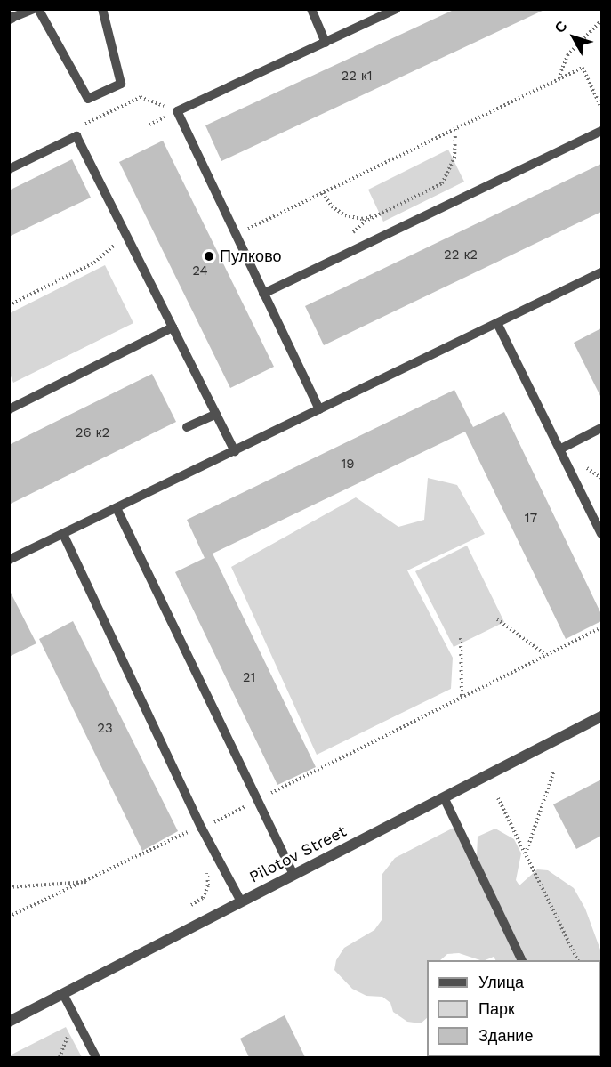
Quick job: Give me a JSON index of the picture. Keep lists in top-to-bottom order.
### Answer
{
  "streets": {
    "street": ["Pilotov Street"]
  },
  "places": ["Пулково"],
  "house_numbers": [
    "22 к1",
    "22 к2",
    "24",
    "26 к2",
    "19",
    "17",
    "21",
    "23"
  ],
  "legend": ["Улица", "Парк", "Здание"],
  "north": "top left"
}
